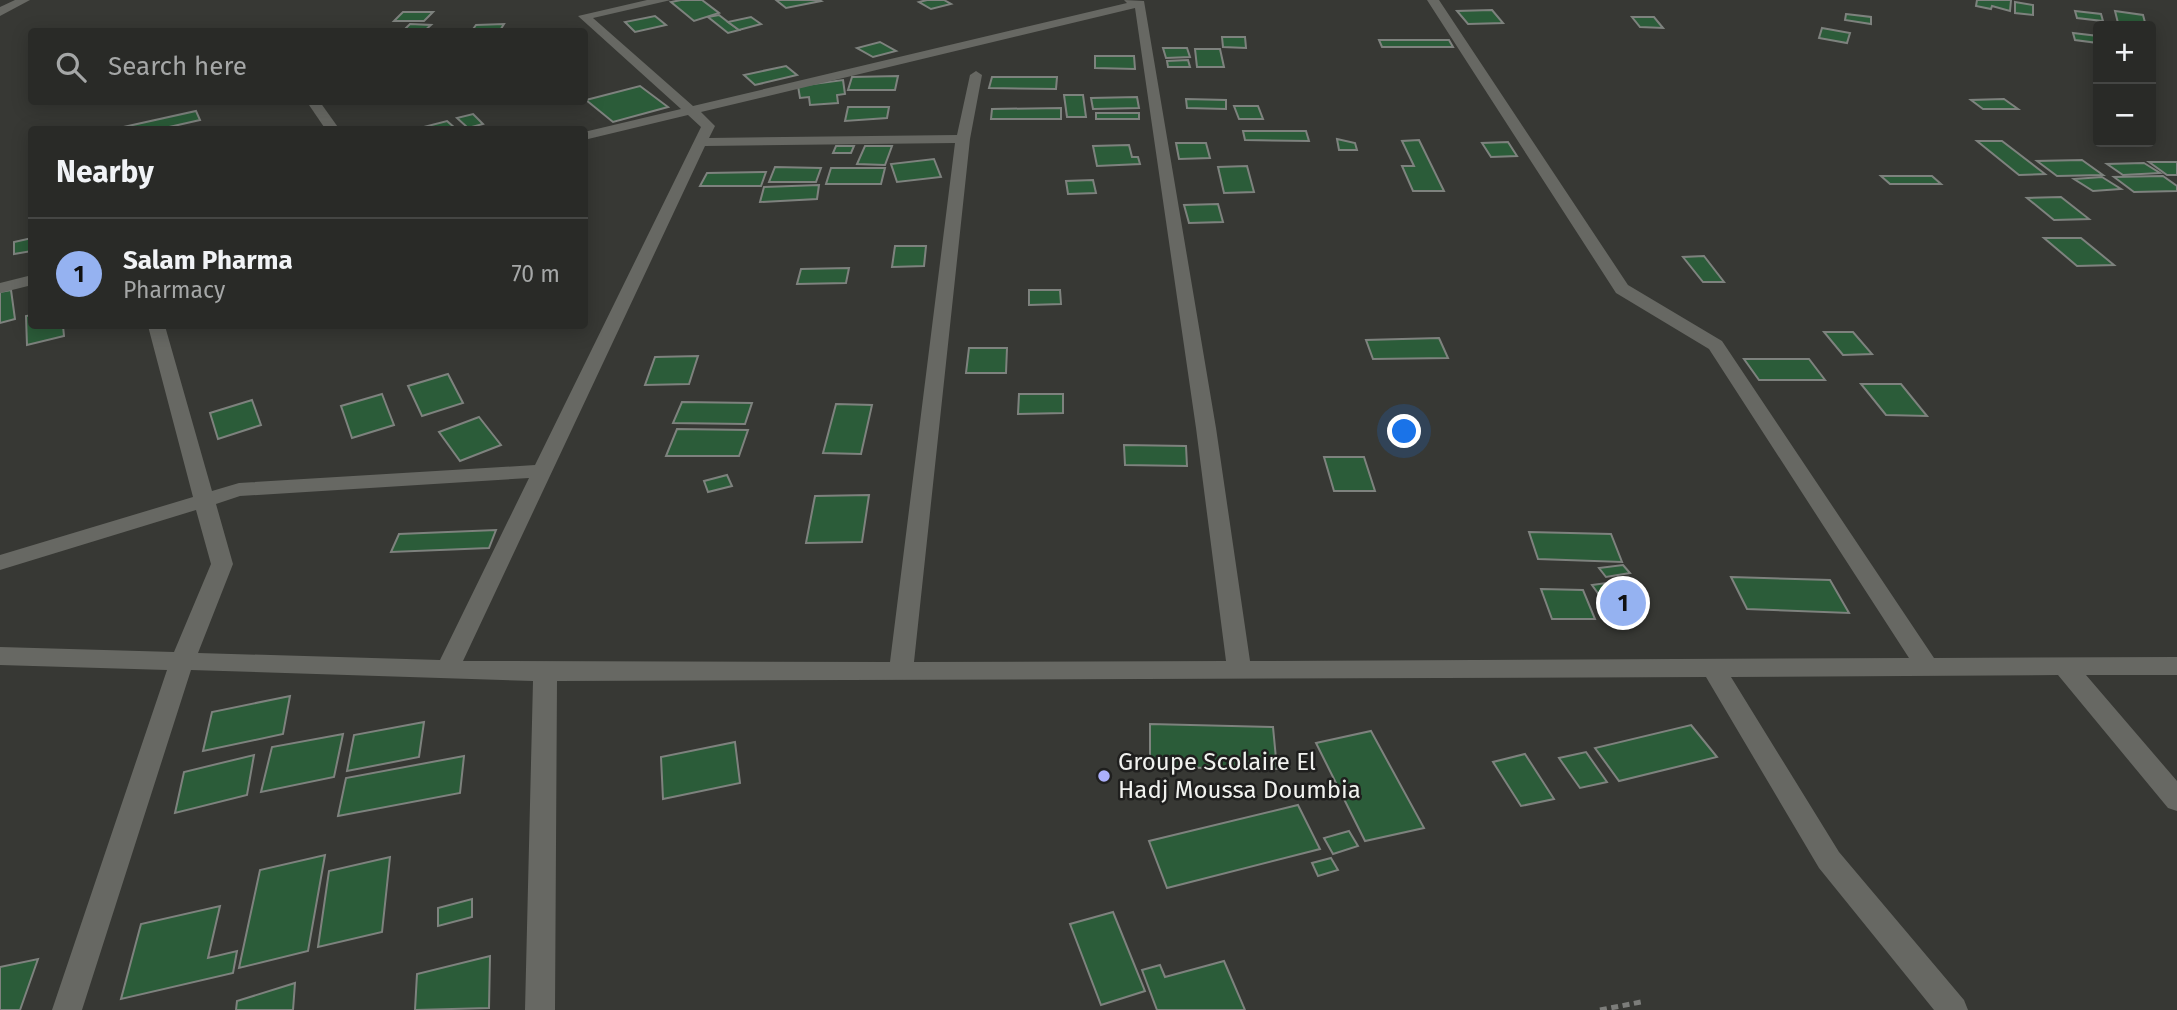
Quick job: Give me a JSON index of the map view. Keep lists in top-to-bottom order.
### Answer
{
  "places": ["Groupe Scolaire El Hadj Moussa Doumbia"],
  "page": {
    "map_buttons": ["+", "−"],
    "search": "Search here",
    "heading": "Nearby",
    "list": [
      {
        "mark": "1",
        "name": "Salam Pharma",
        "note": "Pharmacy",
        "value": "70 m"
      }
    ],
    "pins": "1"
  }
}
